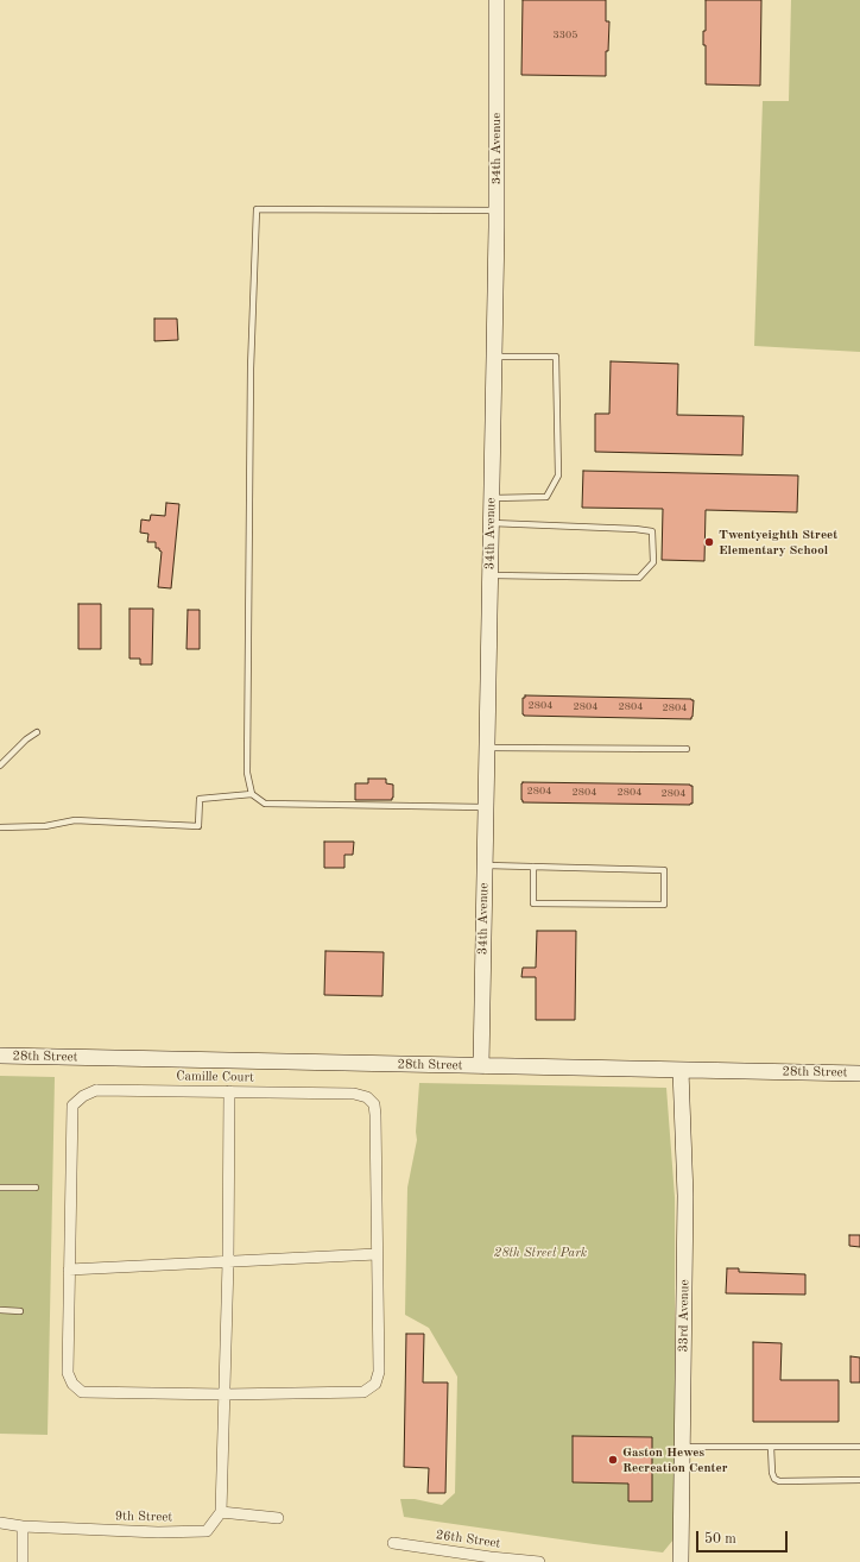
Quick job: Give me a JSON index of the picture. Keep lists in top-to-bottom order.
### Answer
{
  "streets": {
    "street": [
      "34th Avenue",
      "28th Street",
      "Camille Court",
      "33rd Avenue",
      "9th Street",
      "26th Street"
    ]
  },
  "crossings": [
    ["34th Avenue", "28th Street"],
    ["28th Street", "33rd Avenue"]
  ],
  "parks": ["28th Street Park"],
  "places": ["Twentyeighth Street Elementary School", "Gaston Hewes Recreation Center"],
  "house_numbers": [
    "3305",
    "2804",
    "2804",
    "2804",
    "2804",
    "2804",
    "2804",
    "2804",
    "2804"
  ],
  "scale_bar": "50 m"
}
